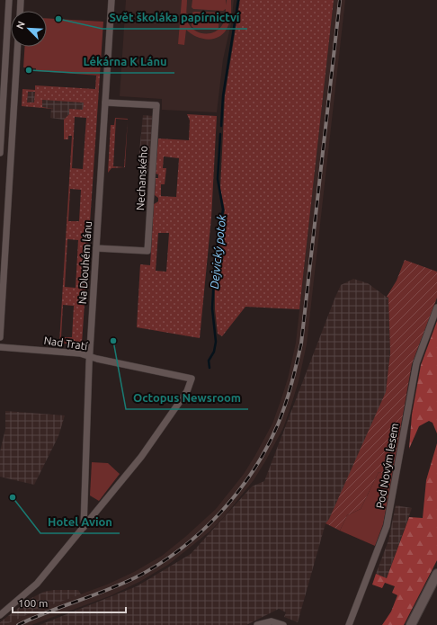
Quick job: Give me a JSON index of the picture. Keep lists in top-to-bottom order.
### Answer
{
  "streets": {
    "street": [
      "Nechanského",
      "Na Dlouhém lánu",
      "Nad Tratí",
      "Pod Novým lesem"
    ]
  },
  "crossings": [
    ["Nechanského", "Na Dlouhém lánu"],
    ["Na Dlouhém lánu", "Nad Tratí"]
  ],
  "water": ["Dejvický potok"],
  "places": [
    "Svět školáka papírnictví",
    "Lékárna K Lánu",
    "Octopus Newsroom",
    "Hotel Avion"
  ],
  "scale_bar": "100 m",
  "north": "top left"
}
